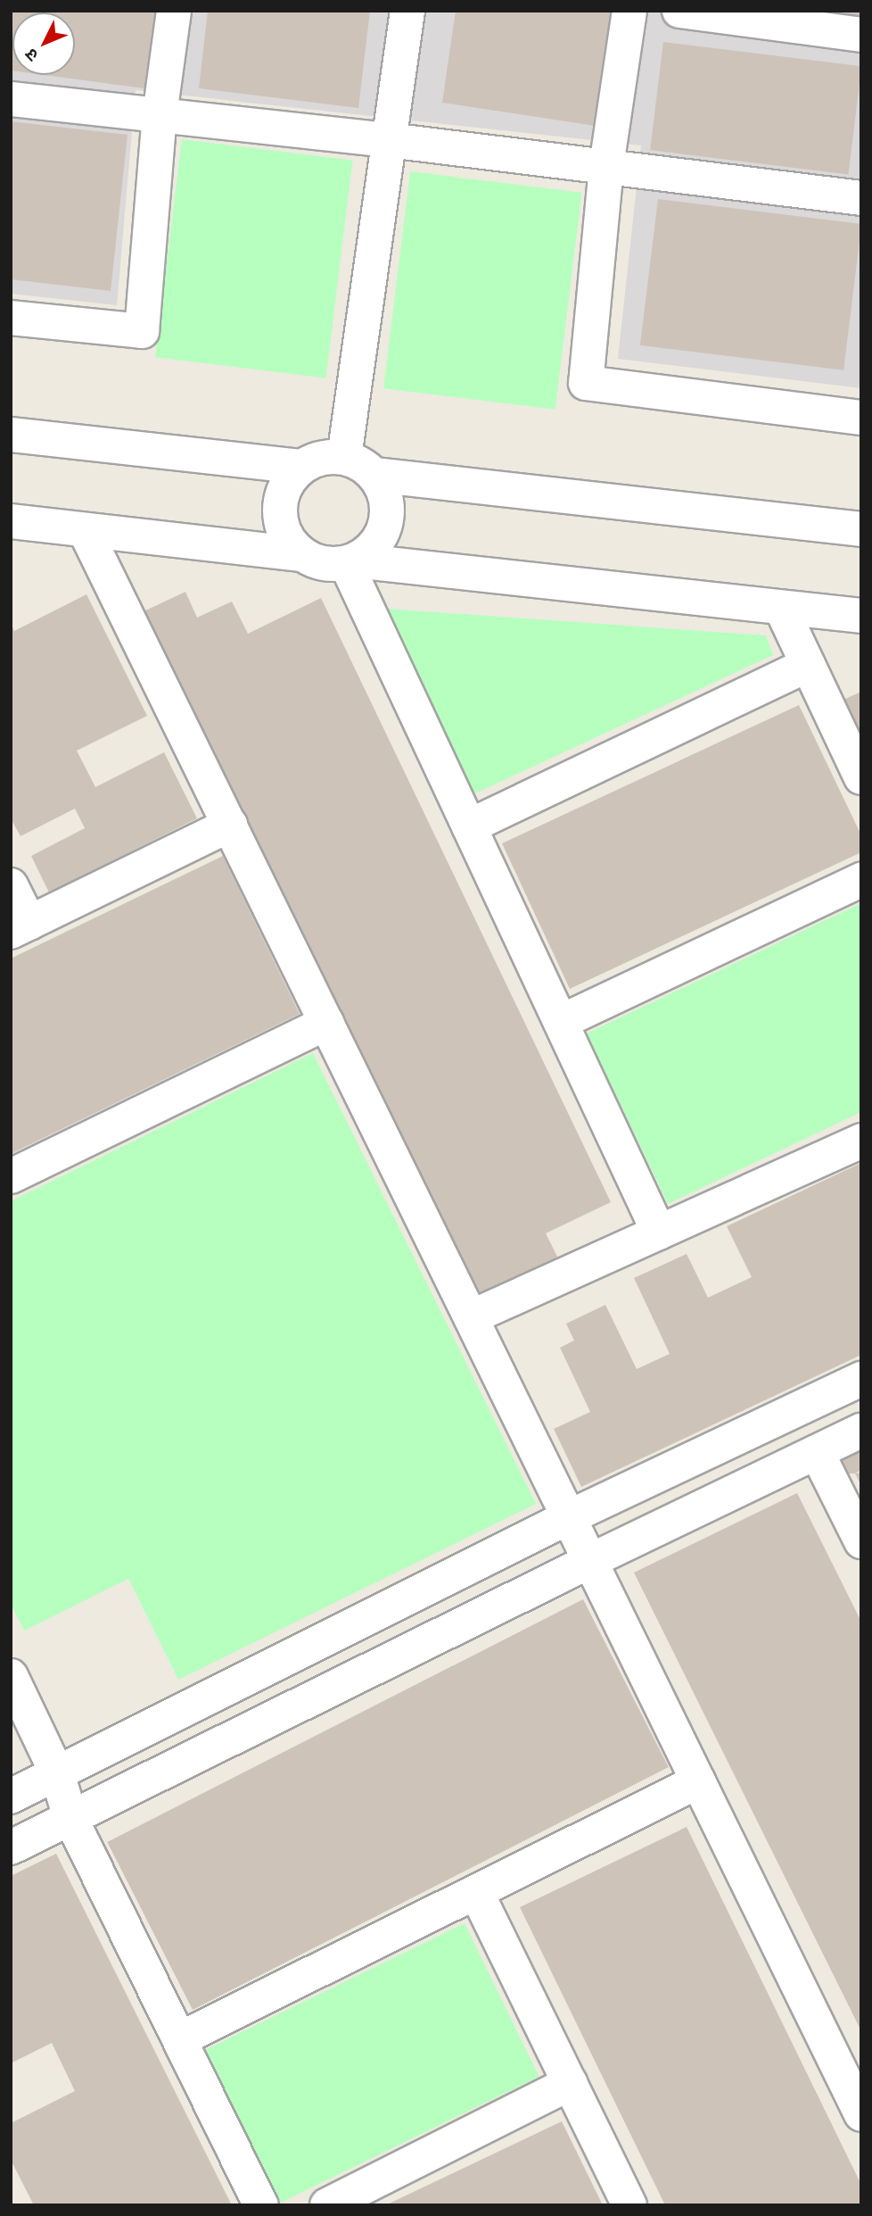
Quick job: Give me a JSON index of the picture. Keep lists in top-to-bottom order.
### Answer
{
  "north": "bottom left"
}
